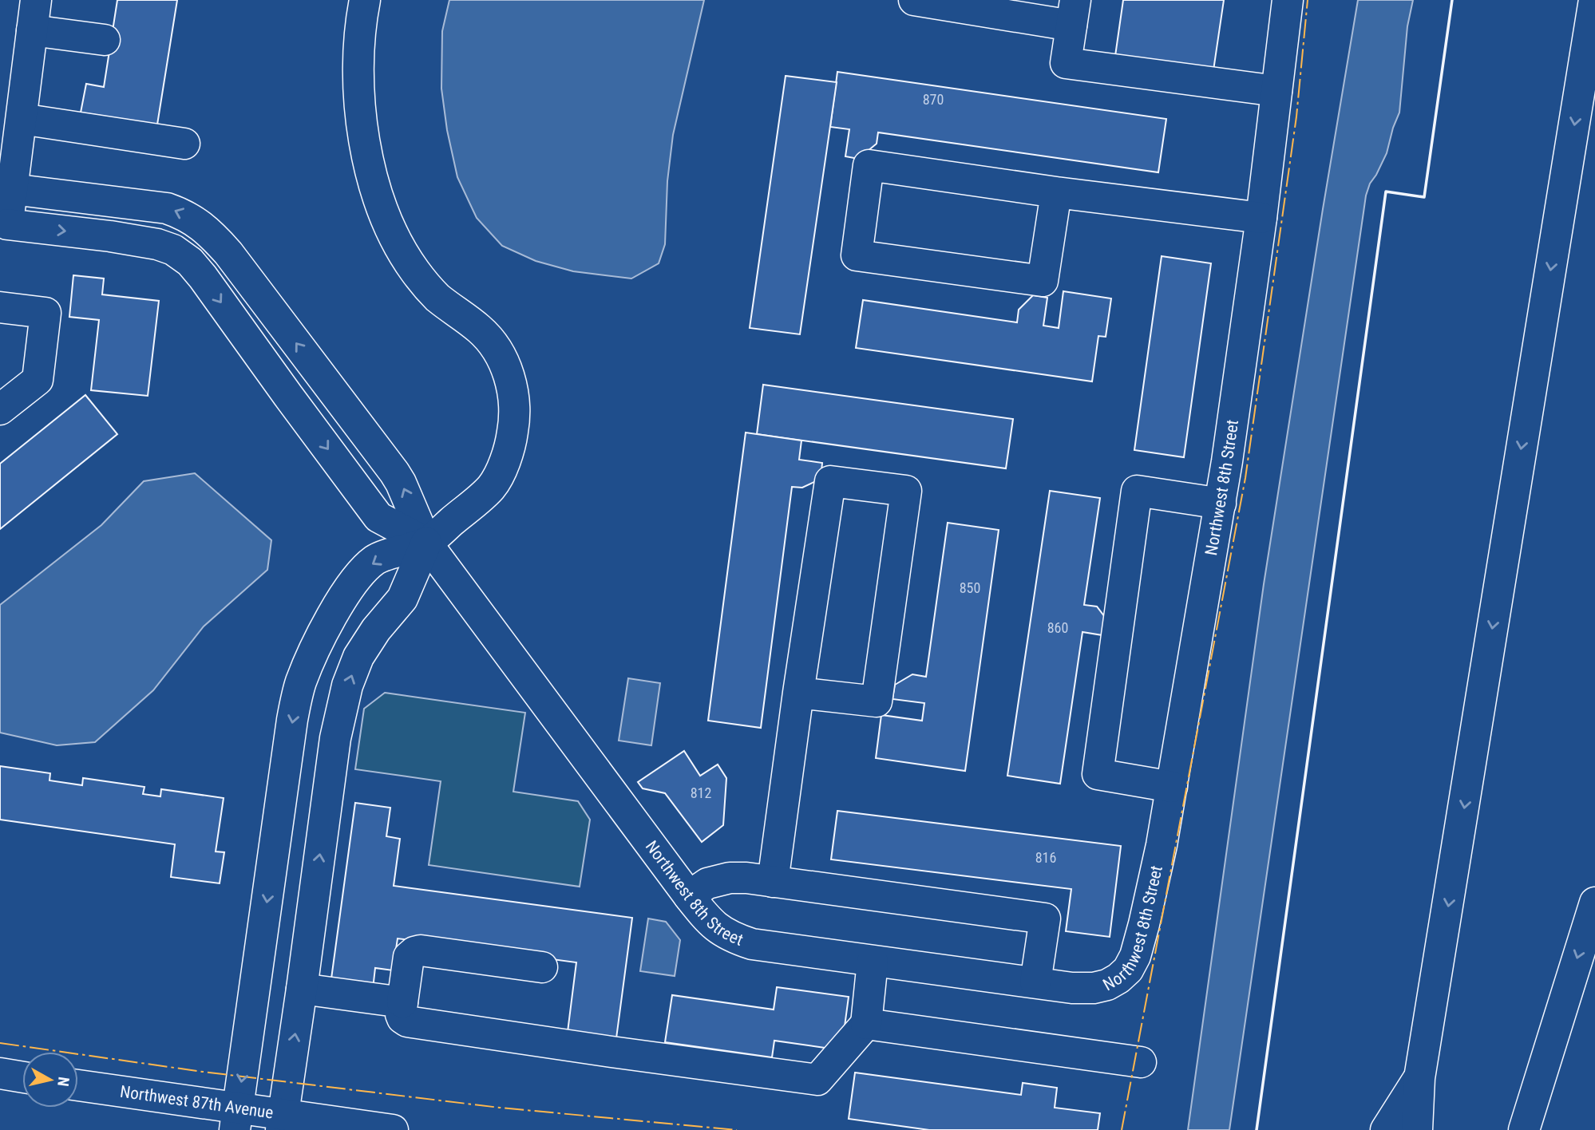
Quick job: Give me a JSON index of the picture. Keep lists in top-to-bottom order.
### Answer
{
  "streets": {
    "main road": ["Northwest 8th Street", "Northwest 87th Avenue"]
  },
  "house_numbers": [
    "870",
    "850",
    "860",
    "812",
    "816"
  ],
  "north": "right"
}
